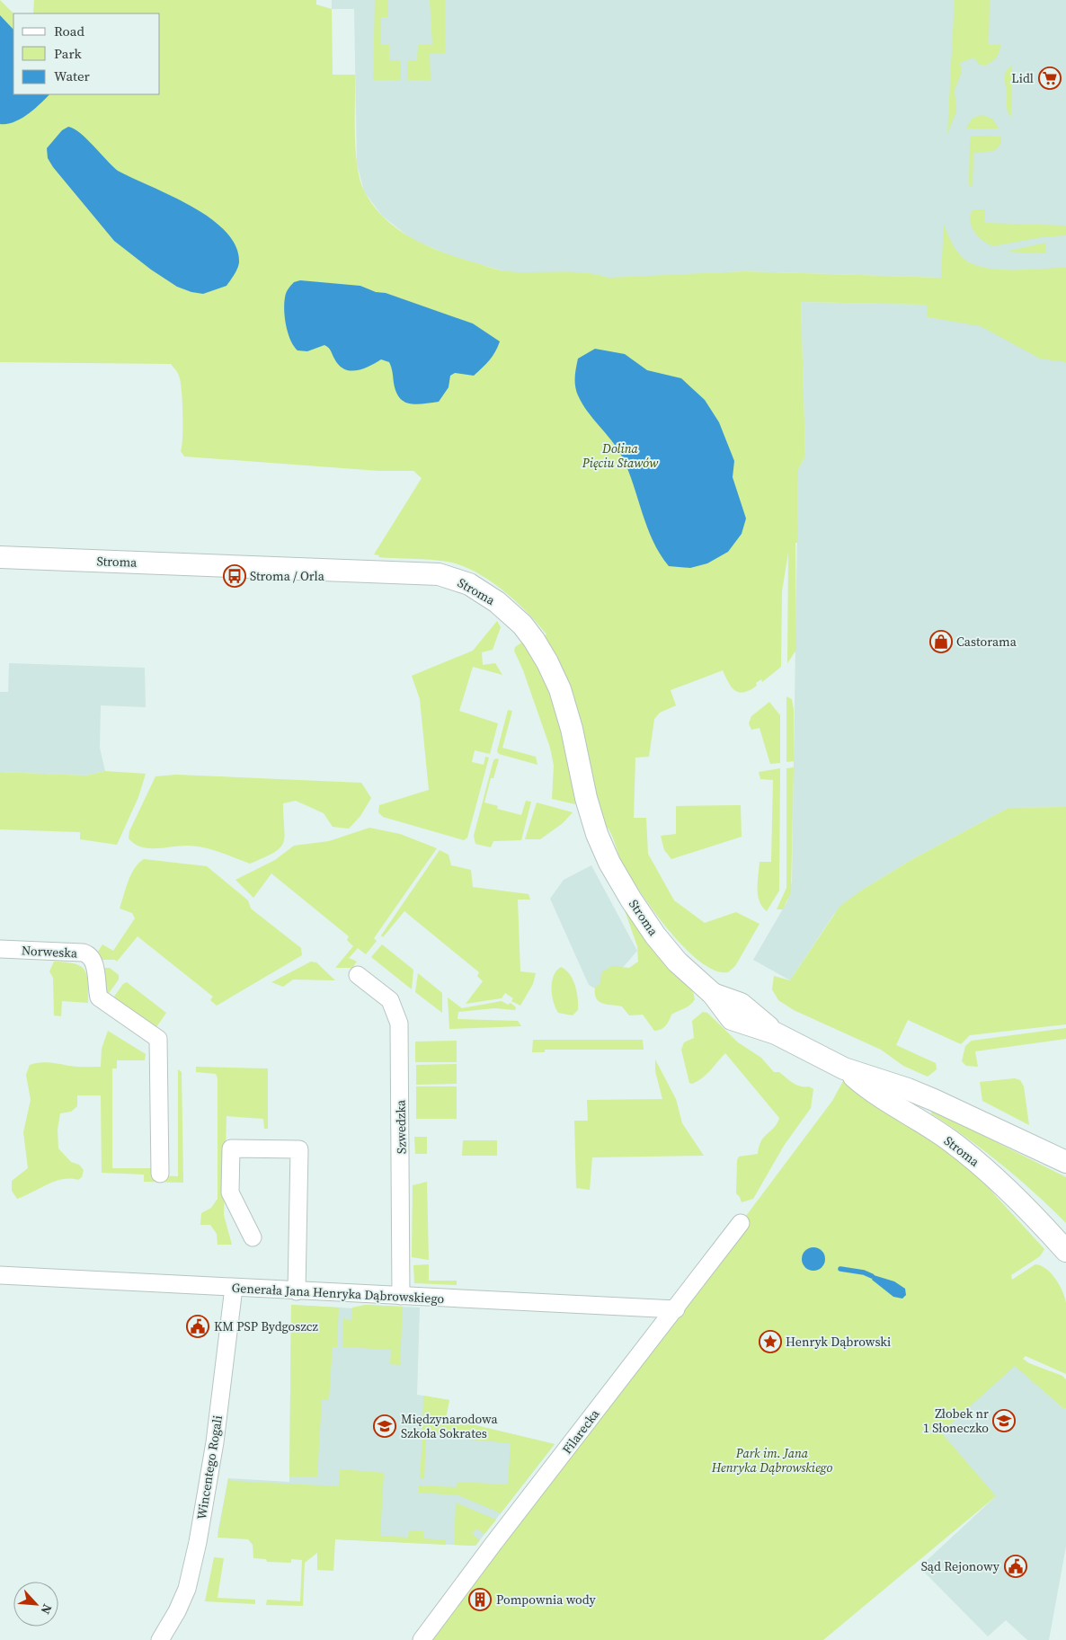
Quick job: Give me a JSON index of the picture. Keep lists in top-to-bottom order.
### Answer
{
  "streets": {
    "street": [
      "Stroma",
      "Norweska",
      "Szwedzka",
      "Generała Jana Henryka Dąbrowskiego",
      "Filarecka",
      "Wincentego Rogali"
    ]
  },
  "crossings": [
    ["Szwedzka", "Generała Jana Henryka Dąbrowskiego"],
    ["Generała Jana Henryka Dąbrowskiego", "Filarecka"],
    ["Generała Jana Henryka Dąbrowskiego", "Wincentego Rogali"]
  ],
  "parks": ["Dolina Pięciu Stawów", "Park im. Jana Henryka Dąbrowskiego"],
  "places": {
    "supermarket": ["Lidl"],
    "bus stop": ["Stroma / Orla"],
    "shop": ["Castorama"],
    "public building": ["KM PSP Bydgoszcz", "Sąd Rejonowy"],
    "place": ["Henryk Dąbrowski"],
    "school or university": ["Złobek nr 1 Słoneczko", "Międzynarodowa Szkoła Sokrates"],
    "building": ["Pompownia wody"]
  },
  "legend": ["Road", "Park", "Water"],
  "north": "bottom right"
}
